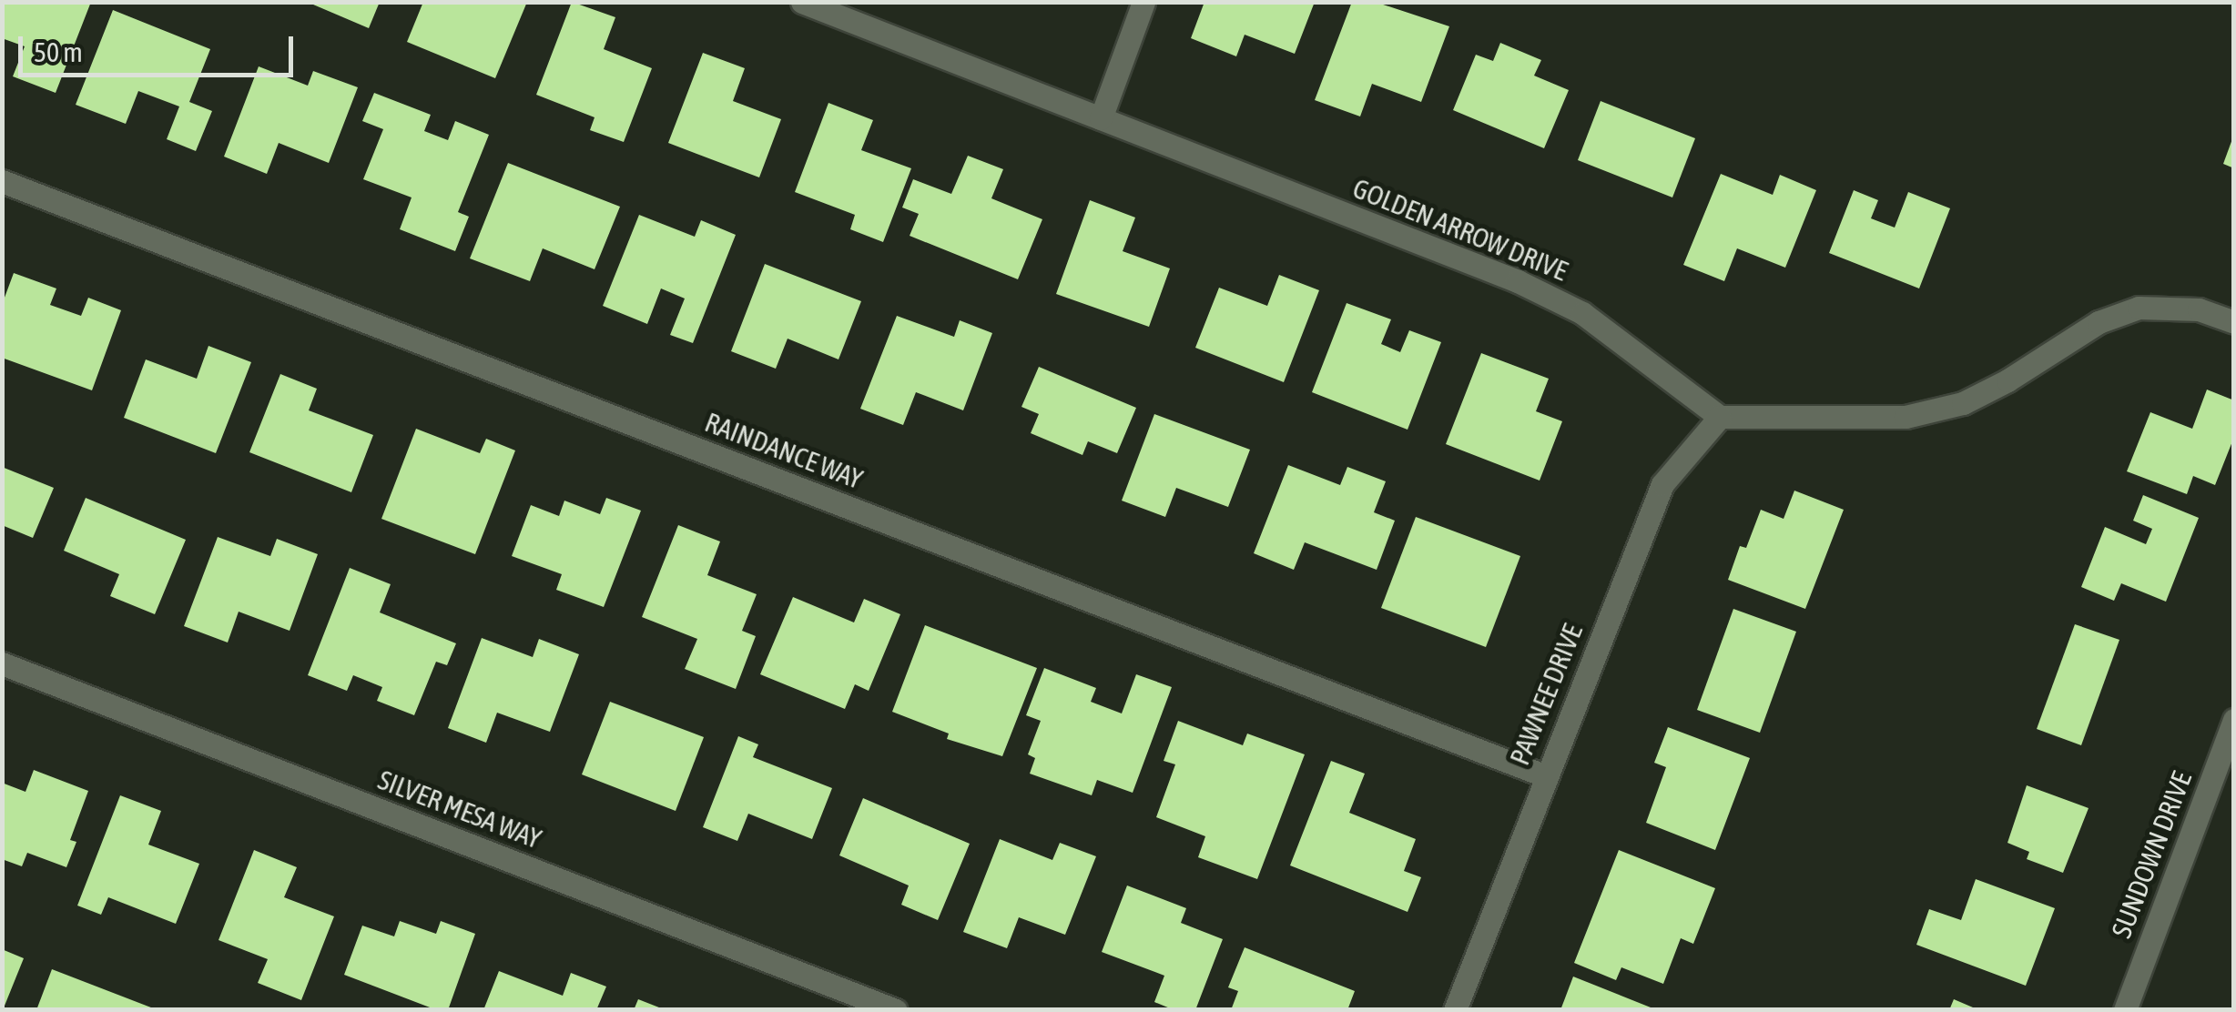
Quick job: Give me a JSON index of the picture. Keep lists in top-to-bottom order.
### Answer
{
  "streets": {
    "street": [
      "GOLDEN ARROW DRIVE",
      "RAINDANCE WAY",
      "PAWNEE DRIVE",
      "SILVER MESA WAY",
      "SUNDOWN DRIVE"
    ]
  },
  "crossings": [
    ["GOLDEN ARROW DRIVE", "PAWNEE DRIVE"],
    ["RAINDANCE WAY", "PAWNEE DRIVE"]
  ],
  "scale_bar": "50 m"
}
